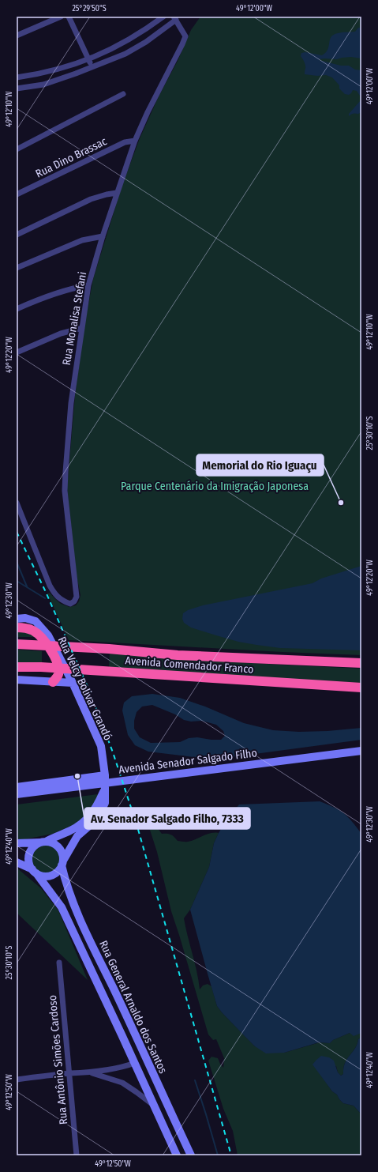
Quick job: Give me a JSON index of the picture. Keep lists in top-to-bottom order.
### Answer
{
  "streets": {
    "highway": ["Avenida Comendador Franco"],
    "street": [
      "Rua Dino Brassac",
      "Rua Monalisa Stefani",
      "Rua Velcy Bolivar Grandó",
      "Avenida Senador Salgado Filho",
      "Rua General Arnaldo dos Santos",
      "Rua Antônio Simões Cardoso"
    ]
  },
  "crossings": [
    ["Rua Dino Brassac", "Rua Monalisa Stefani"],
    ["Rua Velcy Bolivar Grandó", "Rua General Arnaldo dos Santos"]
  ],
  "parks": ["Parque Centenário da Imigração Japonesa"],
  "places": ["Memorial do Rio Iguaçu", "Av. Senador Salgado Filho, 7333"],
  "coordinates": [
    "25°29'50\"S",
    "49°12'00\"W",
    "49°12'10\"W",
    "49°12'20\"W",
    "25°30'10\"S",
    "49°12'30\"W",
    "49°12'40\"W",
    "49°12'50\"W"
  ]
}
